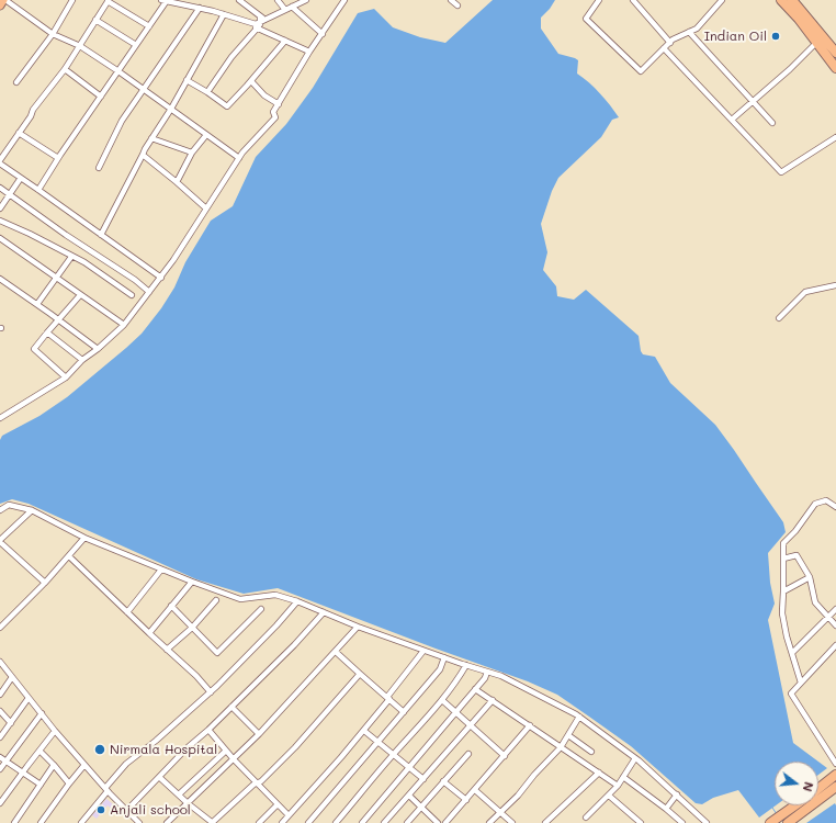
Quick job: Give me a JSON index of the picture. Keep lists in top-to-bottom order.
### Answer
{
  "places": ["Indian Oil", "Nirmala Hospital", "Anjali school"],
  "north": "right"
}
